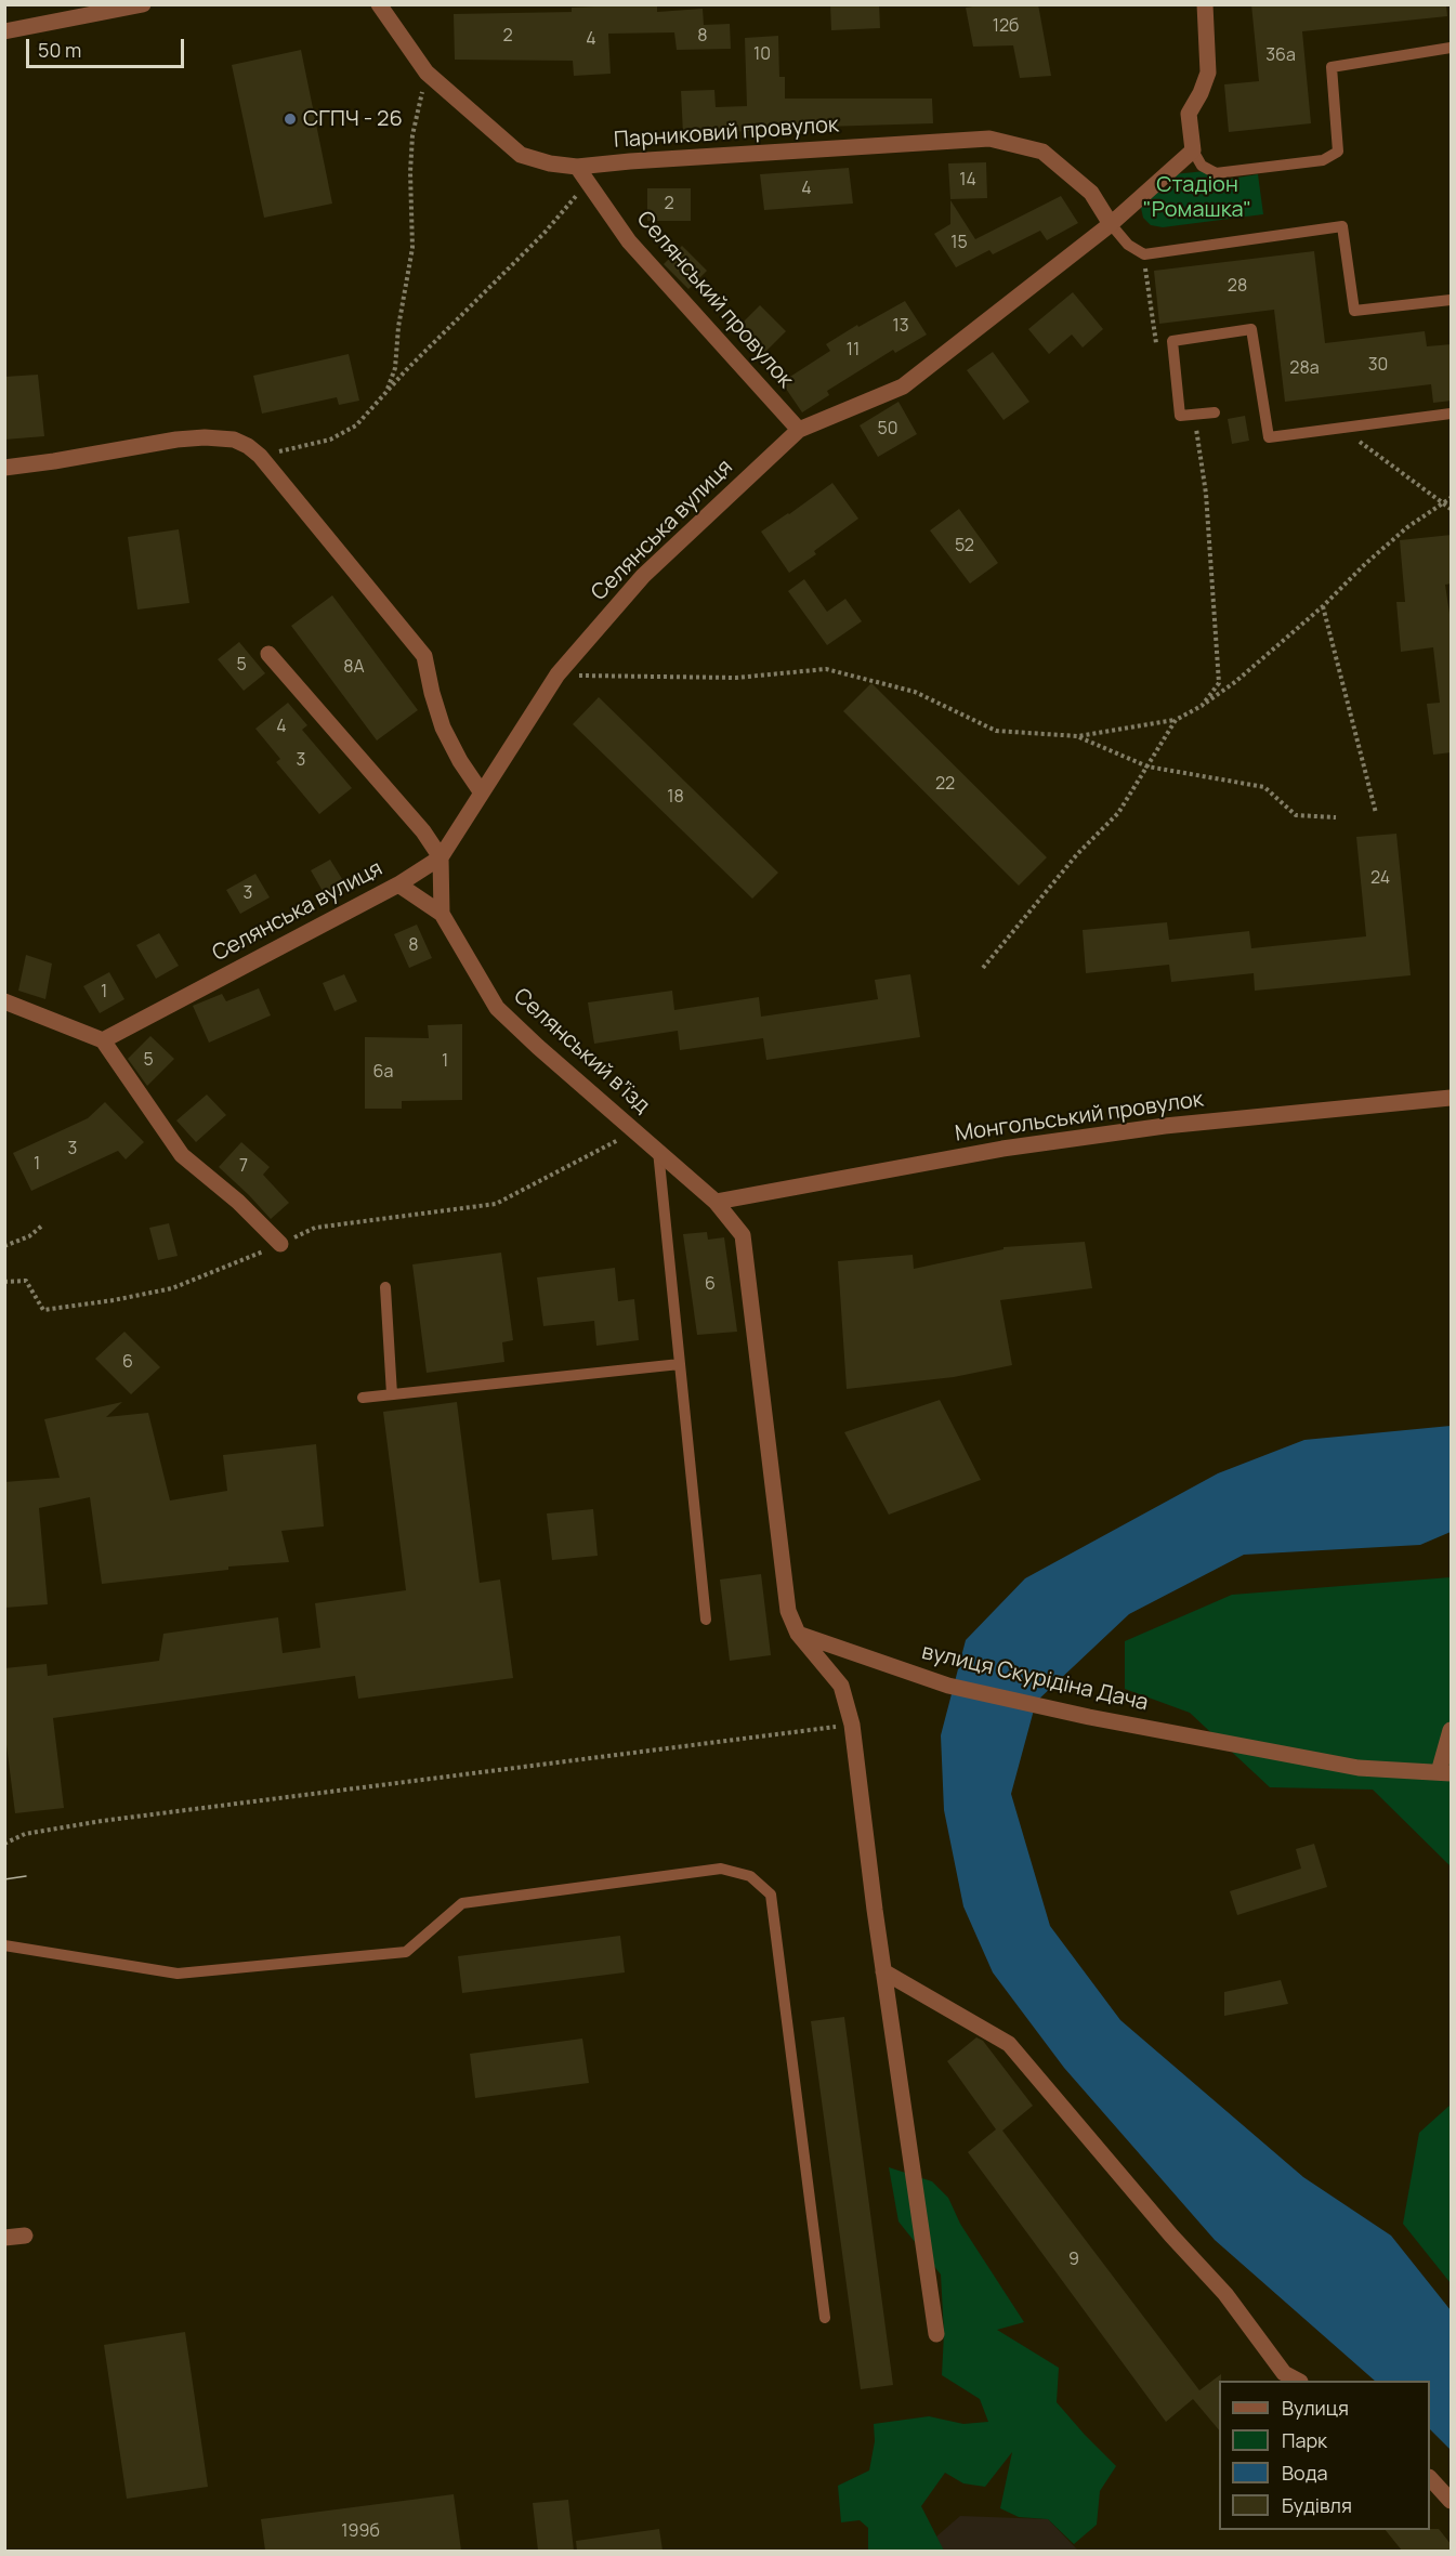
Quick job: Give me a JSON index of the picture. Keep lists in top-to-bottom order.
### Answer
{
  "streets": {
    "street": [
      "Парниковий провулок",
      "Селянський провулок",
      "Селянська вулиця",
      "Селянський вʼїзд",
      "Монгольський провулок",
      "вулиця Скурідіна Дача"
    ]
  },
  "crossings": [
    ["Парниковий провулок", "Селянський провулок"],
    ["Парниковий провулок", "Селянська вулиця"],
    ["Селянський провулок", "Селянська вулиця"],
    ["Селянська вулиця", "Селянський вʼїзд"],
    ["Селянський вʼїзд", "Монгольський провулок"]
  ],
  "parks": ["Стадіон \"Ромашка\""],
  "places": ["СГПЧ - 26"],
  "house_numbers": [
    "12б",
    "2",
    "8",
    "4",
    "10",
    "36а",
    "14",
    "4",
    "2",
    "15",
    "28",
    "13",
    "11",
    "30",
    "28а",
    "50",
    "52",
    "5",
    "8А",
    "4",
    "3",
    "22",
    "18",
    "24",
    "3",
    "8",
    "1",
    "5",
    "1",
    "6а",
    "3",
    "1",
    "7",
    "6",
    "6",
    "9",
    "199б"
  ],
  "legend": [
    "Вулиця",
    "Парк",
    "Вода",
    "Будівля"
  ],
  "scale_bar": "50 m"
}
